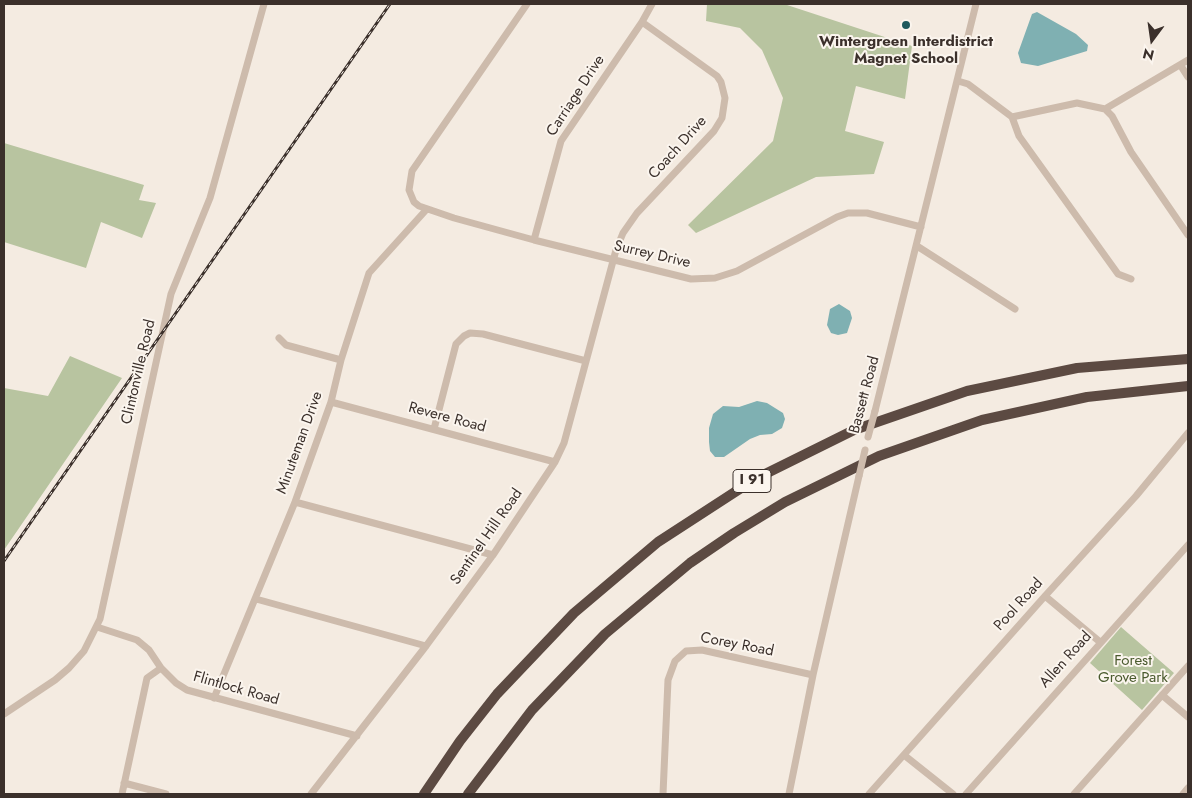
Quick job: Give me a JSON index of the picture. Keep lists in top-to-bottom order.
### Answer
{
  "streets": {
    "highway": ["I 91"],
    "street": [
      "Carriage Drive",
      "Coach Drive",
      "Surrey Drive",
      "Clintonville Road",
      "Bassett Road",
      "Revere Road",
      "Minuteman Drive",
      "Sentinel Hill Road",
      "Pool Road",
      "Corey Road",
      "Allen Road",
      "Flintlock Road"
    ]
  },
  "crossings": [
    ["Carriage Drive", "Coach Drive"],
    ["Carriage Drive", "Surrey Drive"],
    ["Coach Drive", "Surrey Drive"],
    ["Coach Drive", "Sentinel Hill Road"],
    ["Surrey Drive", "Bassett Road"],
    ["Surrey Drive", "Minuteman Drive"],
    ["Surrey Drive", "Sentinel Hill Road"],
    ["Clintonville Road", "Flintlock Road"],
    ["Bassett Road", "Corey Road"],
    ["Revere Road", "Minuteman Drive"],
    ["Revere Road", "Sentinel Hill Road"],
    ["Minuteman Drive", "Flintlock Road"],
    ["Sentinel Hill Road", "Flintlock Road"]
  ],
  "parks": ["Forest Grove Park"],
  "places": ["Wintergreen Interdistrict Magnet School"],
  "north": "bottom"
}
